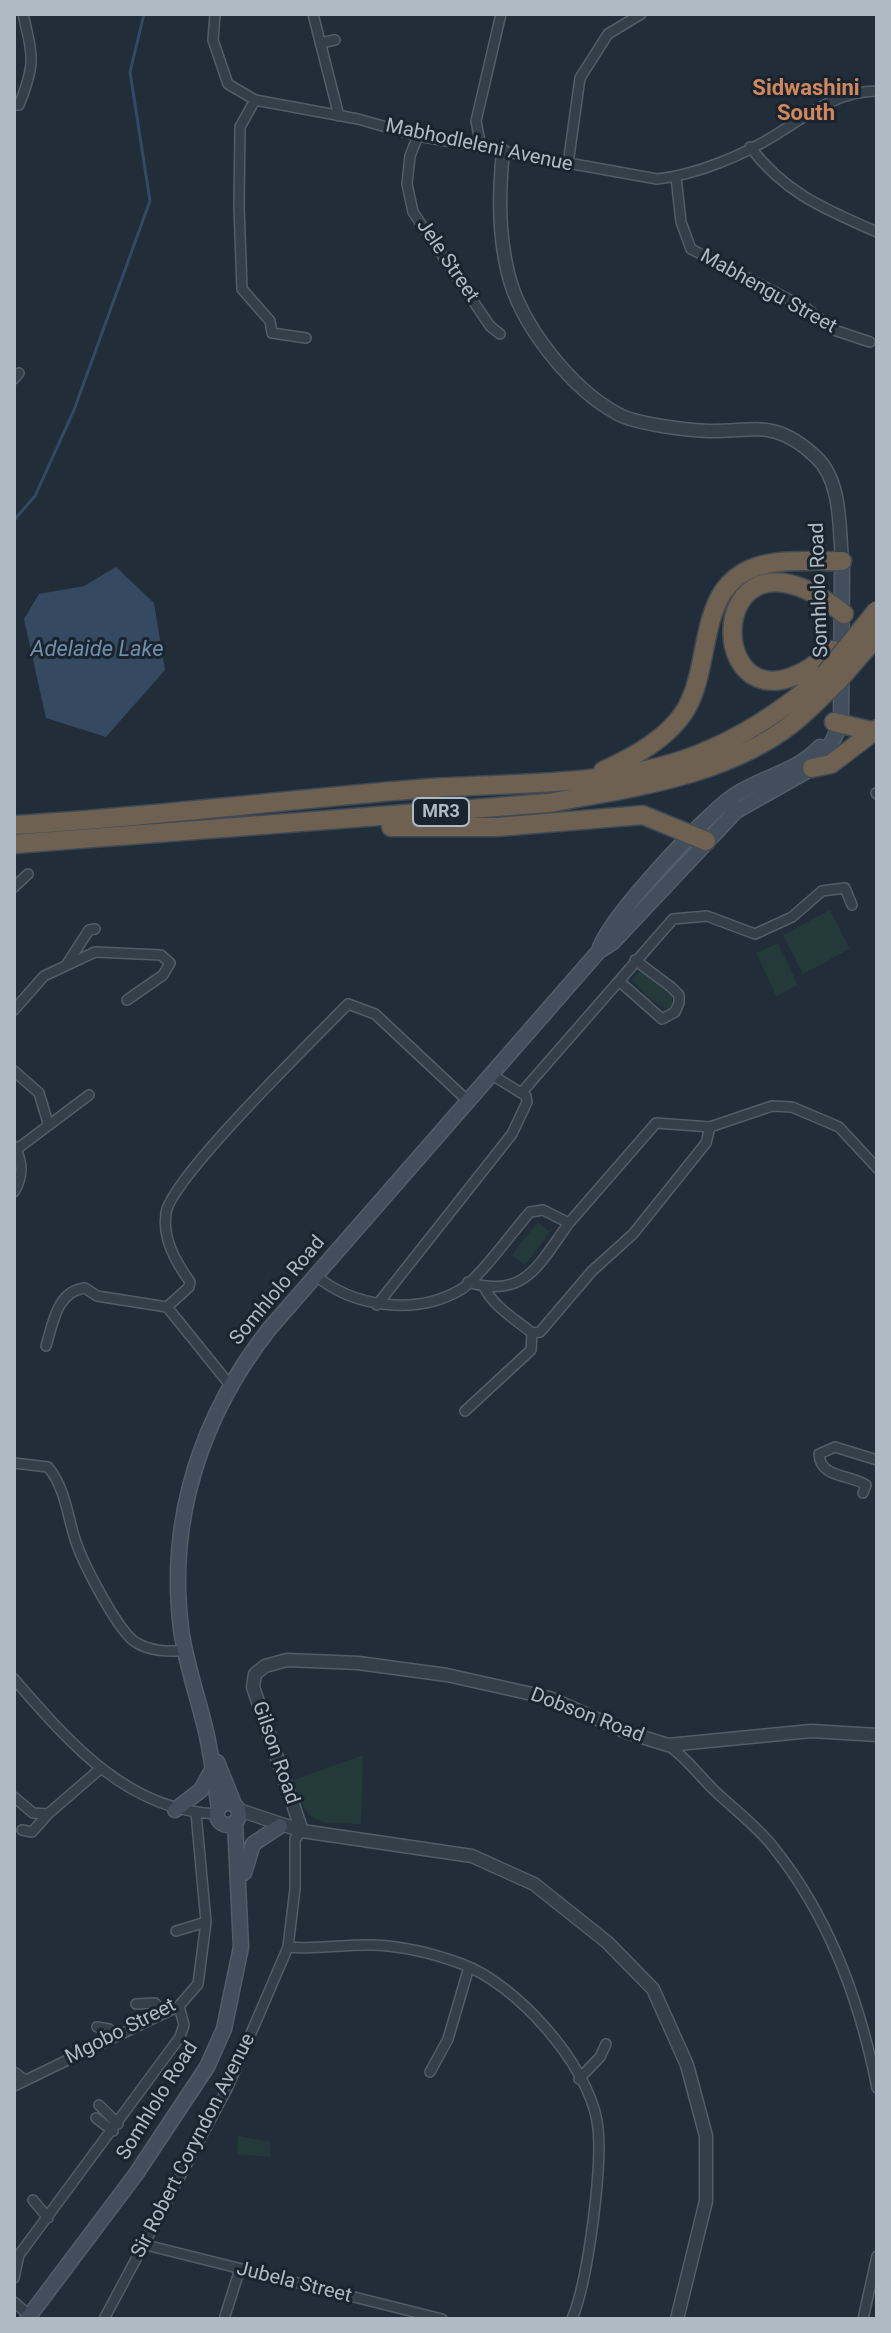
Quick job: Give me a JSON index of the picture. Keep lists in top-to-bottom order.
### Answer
{
  "streets": {
    "highway": ["MR3"],
    "main road": ["Somhlolo Road"],
    "street": [
      "Mabhodleleni Avenue",
      "Jele Street",
      "Mabhengu Street",
      "Dobson Road",
      "Gilson Road",
      "Mgobo Street",
      "Sir Robert Coryndon Avenue",
      "Jubela Street"
    ]
  },
  "crossings": [
    ["Mabhodleleni Avenue", "Jele Street"],
    ["Mabhodleleni Avenue", "Mabhengu Street"],
    ["Mabhodleleni Avenue", "Somhlolo Road"],
    ["Dobson Road", "Gilson Road"],
    ["Gilson Road", "Sir Robert Coryndon Avenue"],
    ["Sir Robert Coryndon Avenue", "Jubela Street"]
  ],
  "districts": ["Sidwashini South"],
  "water": ["Adelaide Lake"]
}
